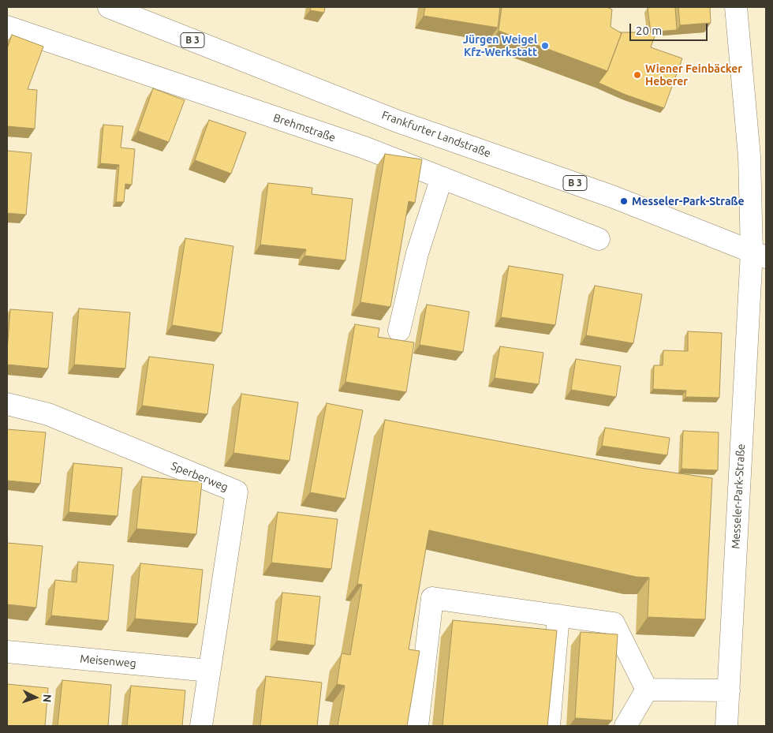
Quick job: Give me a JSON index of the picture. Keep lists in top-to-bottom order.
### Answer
{
  "streets": {
    "street": [
      "B 3",
      "Brehmstraße",
      "Frankfurter Landstraße",
      "Sperberweg",
      "Messeler-Park-Straße",
      "Meisenweg"
    ]
  },
  "crossings": [
    ["Frankfurter Landstraße", "Messeler-Park-Straße"],
    ["Sperberweg", "Meisenweg"]
  ],
  "places": ["Jürgen Weigel Kfz-Werkstatt", "Wiener Feinbäcker Heberer", "Messeler-Park-Straße"],
  "scale_bar": "20 m",
  "north": "right"
}
